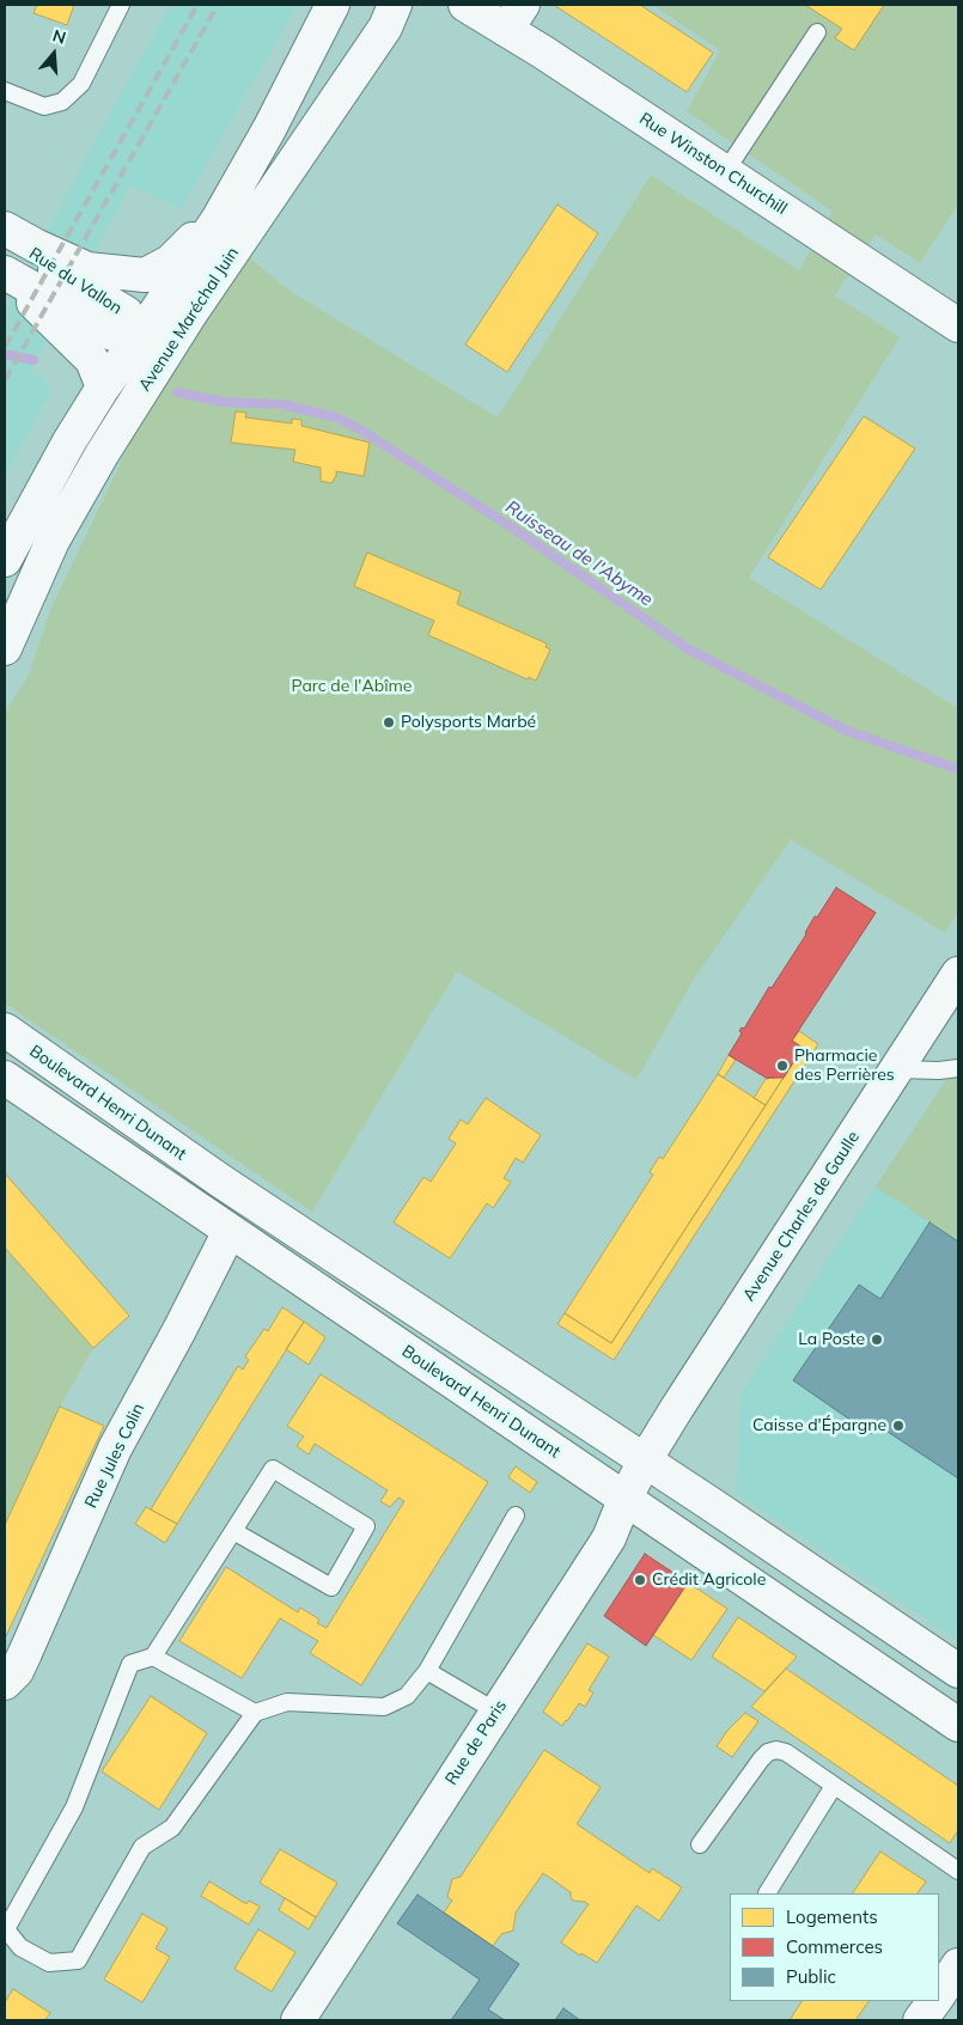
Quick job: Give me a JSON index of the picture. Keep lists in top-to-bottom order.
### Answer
{
  "streets": {
    "street": [
      "Rue Winston Churchill",
      "Rue du Vallon",
      "Avenue Maréchal Juin",
      "Boulevard Henri Dunant",
      "Avenue Charles de Gaulle",
      "Rue Jules Colin",
      "Rue de Paris"
    ]
  },
  "crossings": [
    ["Rue du Vallon", "Avenue Maréchal Juin"],
    ["Boulevard Henri Dunant", "Avenue Charles de Gaulle"],
    ["Boulevard Henri Dunant", "Rue Jules Colin"],
    ["Boulevard Henri Dunant", "Rue de Paris"],
    ["Avenue Charles de Gaulle", "Rue de Paris"]
  ],
  "water": ["Ruisseau de l'Abyme"],
  "parks": ["Parc de l'Abîme"],
  "places": [
    "Polysports Marbé",
    "Pharmacie des Perrières",
    "La Poste",
    "Caisse d'Épargne",
    "Crédit Agricole"
  ],
  "legend": ["Logements", "Commerces", "Public"],
  "north": "top"
}
